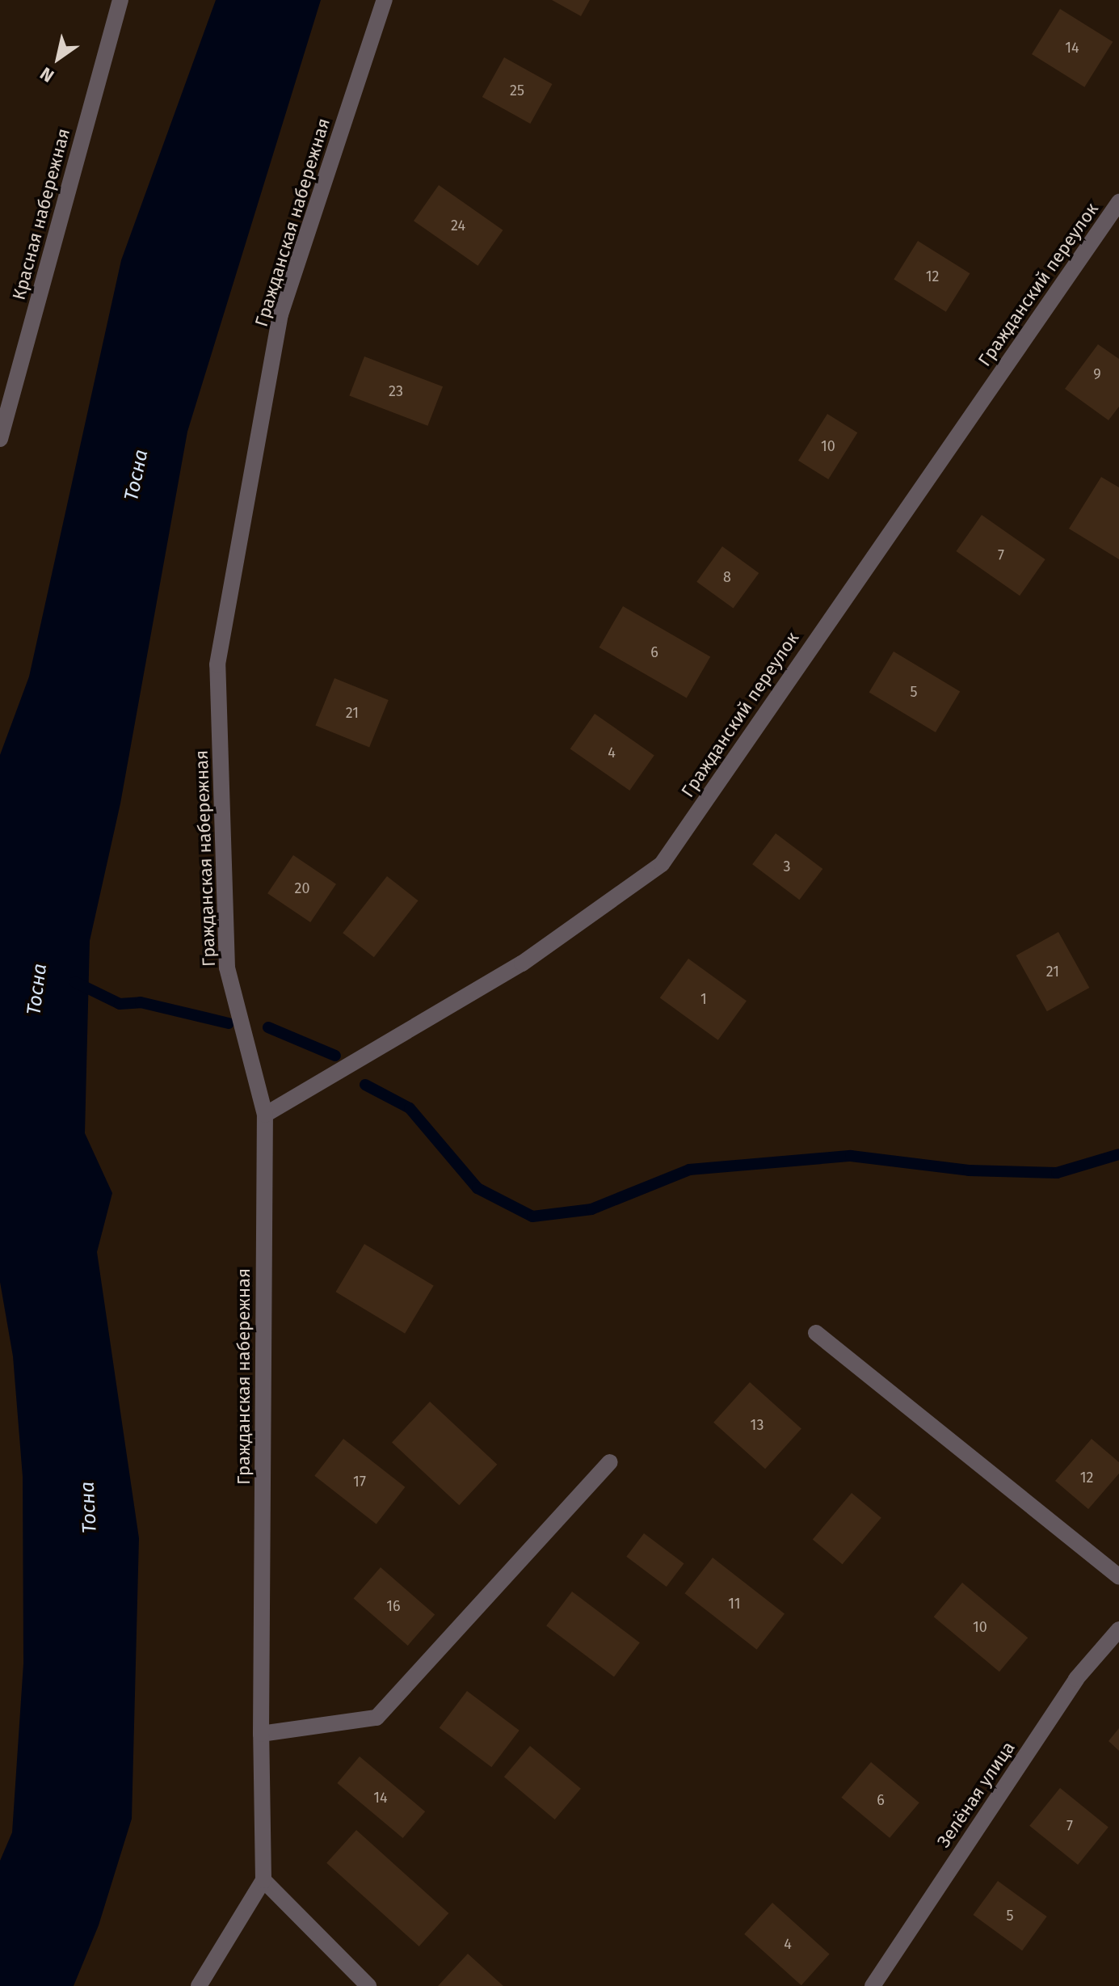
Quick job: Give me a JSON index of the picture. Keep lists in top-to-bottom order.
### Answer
{
  "streets": {
    "street": [
      "Красная набережная",
      "Гражданская набережная",
      "Гражданский переулок",
      "Зелёная улица"
    ]
  },
  "crossings": [
    ["Гражданская набережная", "Гражданский переулок"]
  ],
  "water": ["Тосна"],
  "house_numbers": [
    "14",
    "25",
    "24",
    "12",
    "9",
    "23",
    "10",
    "7",
    "8",
    "6",
    "5",
    "21",
    "4",
    "3",
    "20",
    "21",
    "1",
    "13",
    "12",
    "17",
    "11",
    "16",
    "10",
    "14",
    "6",
    "7",
    "5",
    "4"
  ],
  "north": "bottom left"
}
